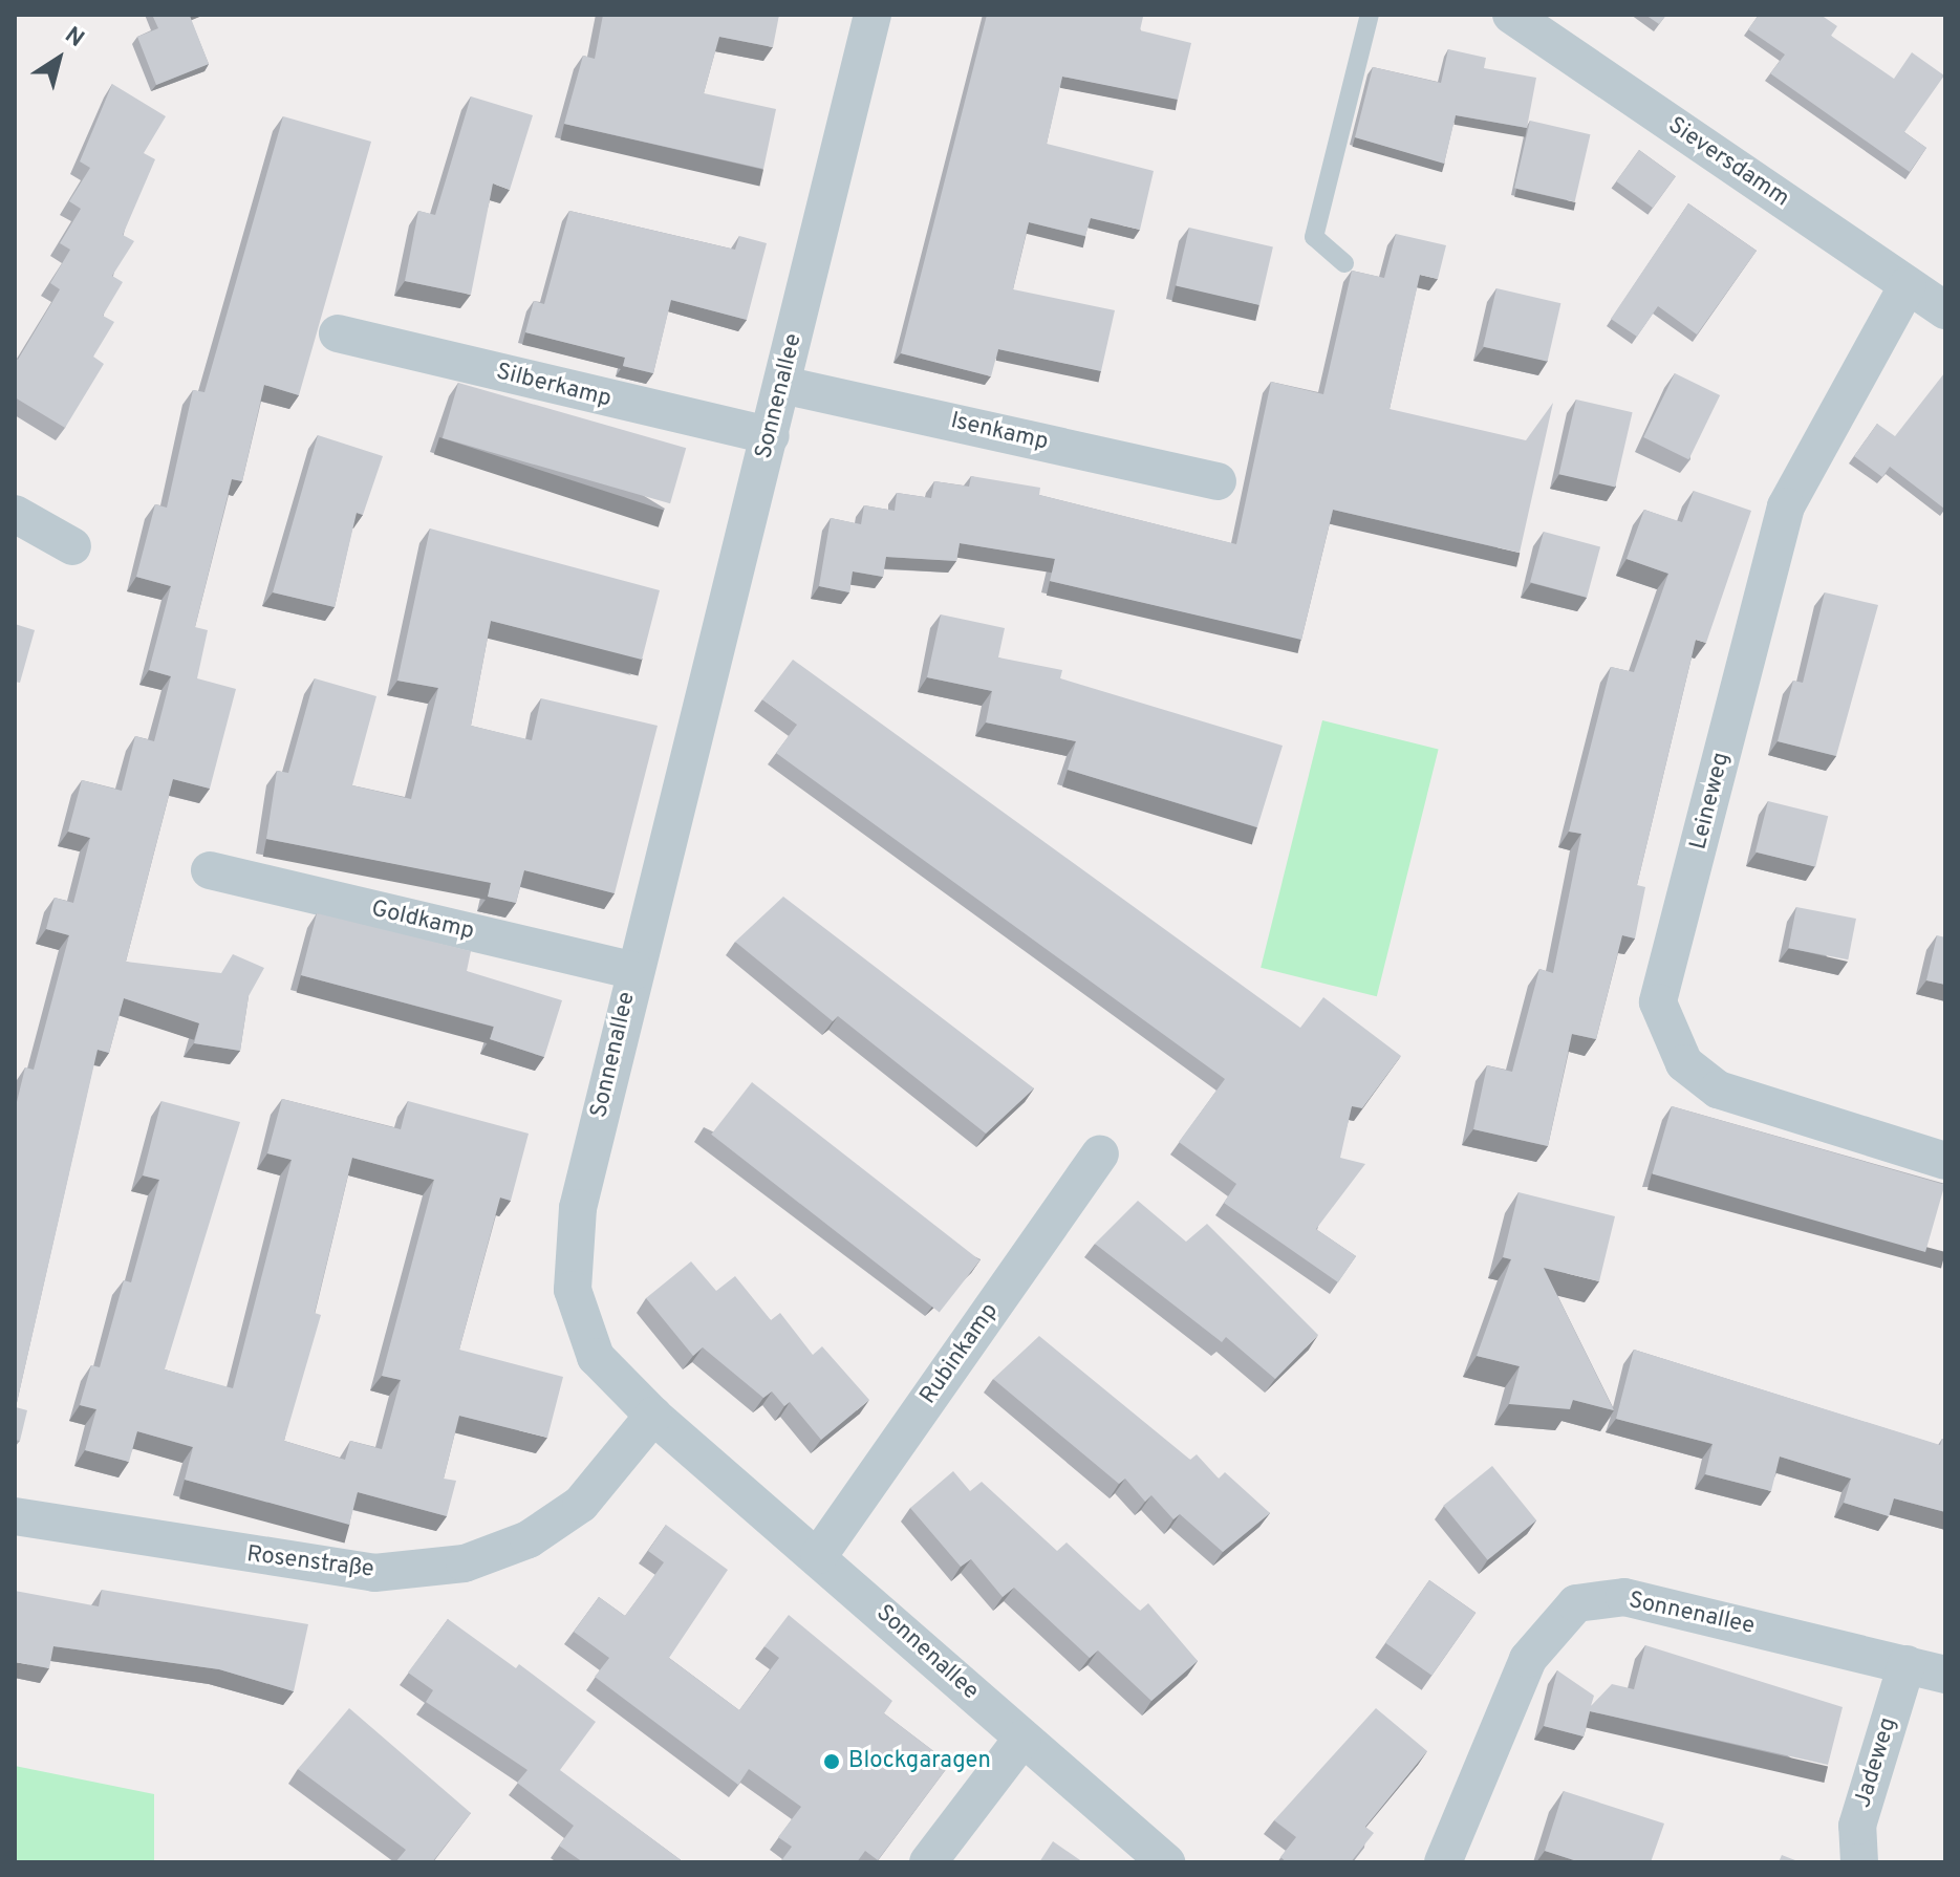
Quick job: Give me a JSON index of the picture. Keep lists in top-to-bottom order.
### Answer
{
  "streets": {
    "street": [
      "Sieversdamm",
      "Silberkamp",
      "Sonnenallee",
      "Isenkamp",
      "Leineweg",
      "Goldkamp",
      "Rubinkamp",
      "Rosenstraße",
      "Jadeweg"
    ]
  },
  "crossings": [
    ["Sieversdamm", "Leineweg"],
    ["Silberkamp", "Sonnenallee"],
    ["Sonnenallee", "Isenkamp"],
    ["Sonnenallee", "Goldkamp"],
    ["Sonnenallee", "Rubinkamp"],
    ["Sonnenallee", "Rosenstraße"],
    ["Sonnenallee", "Jadeweg"]
  ],
  "places": ["Blockgaragen"],
  "north": "top right"
}
